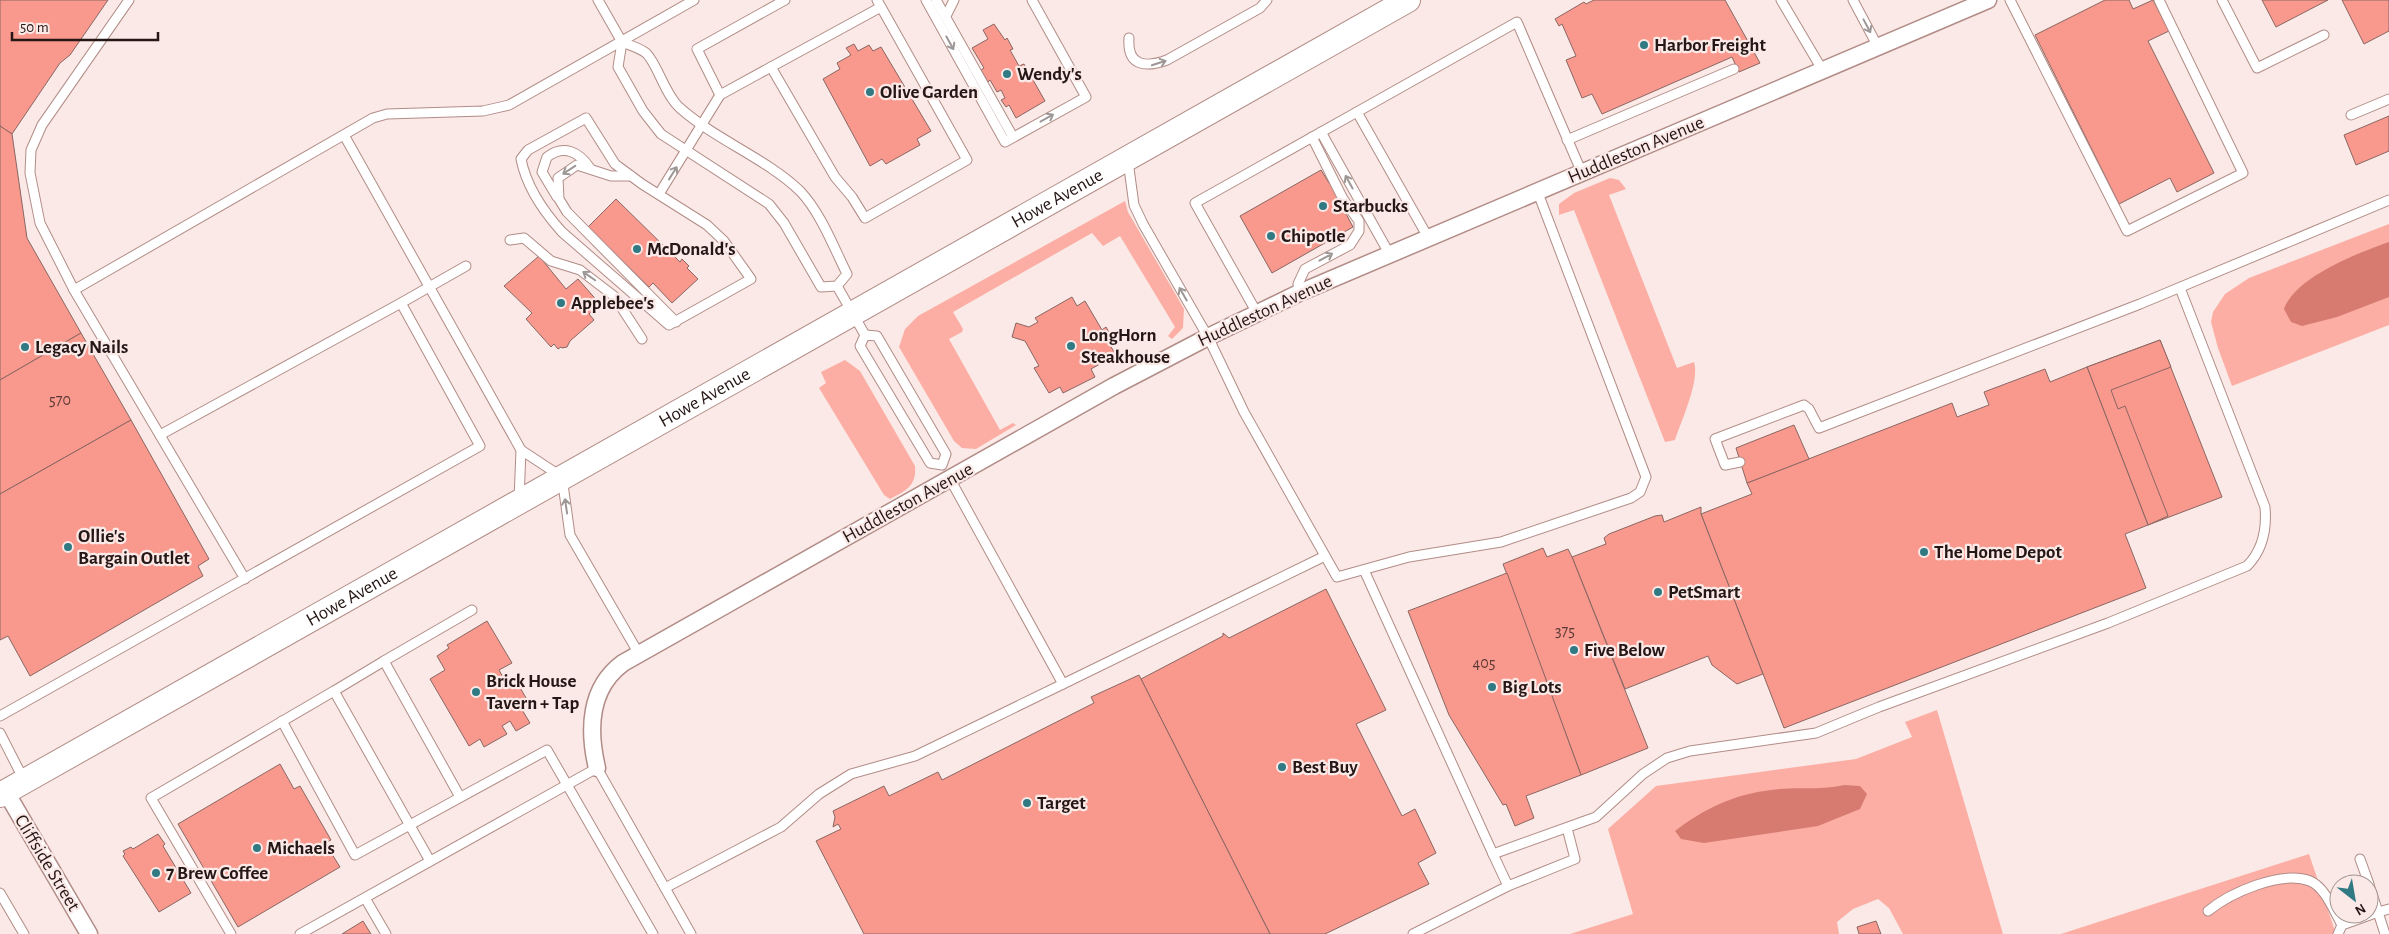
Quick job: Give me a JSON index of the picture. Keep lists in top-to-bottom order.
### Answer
{
  "streets": {
    "street": ["Huddleston Avenue", "Howe Avenue", "Cliffside Street"]
  },
  "crossings": [
    ["Howe Avenue", "Cliffside Street"]
  ],
  "places": [
    "Harbor Freight",
    "Wendy's",
    "Olive Garden",
    "Starbucks",
    "Chipotle",
    "McDonald's",
    "Applebee's",
    "LongHorn Steakhouse",
    "Legacy Nails",
    "Ollie's Bargain Outlet",
    "The Home Depot",
    "PetSmart",
    "Five Below",
    "Big Lots",
    "Brick House Tavern + Tap",
    "Best Buy",
    "Target",
    "Michaels",
    "7 Brew Coffee"
  ],
  "house_numbers": ["570", "375", "405"],
  "scale_bar": "50 m",
  "north": "bottom right"
}
